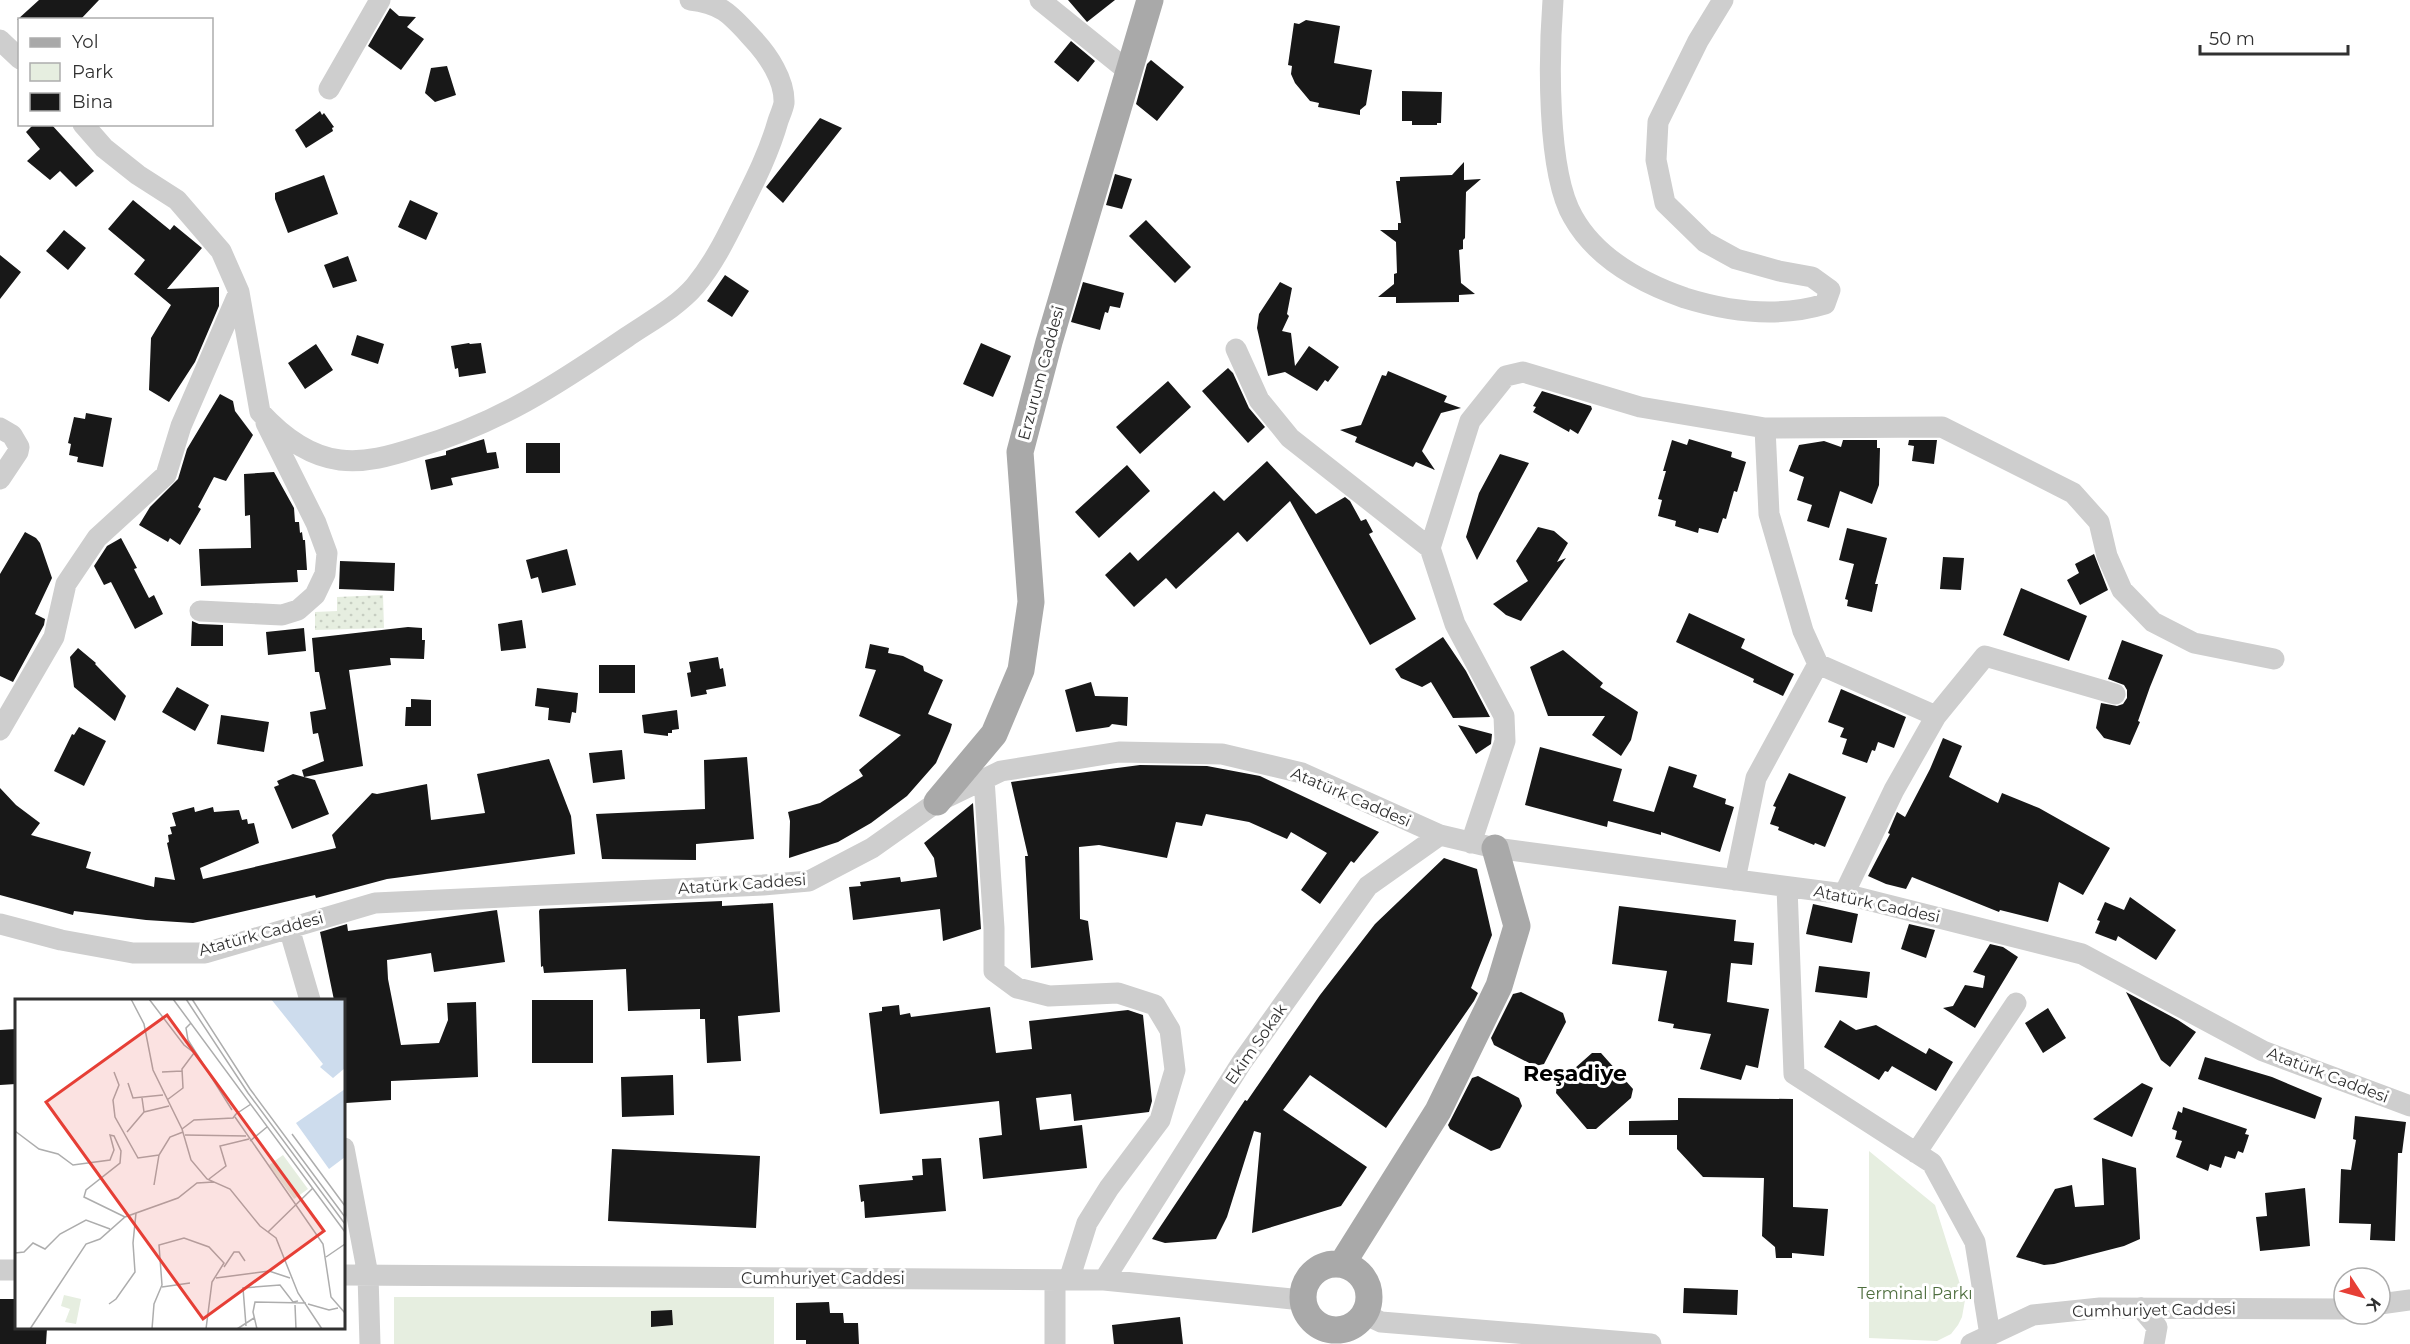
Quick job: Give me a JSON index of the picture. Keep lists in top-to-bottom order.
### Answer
{
  "streets": {
    "main road": ["Erzurum Caddesi"],
    "street": ["Atatürk Caddesi", "Ekim Sokak", "Cumhuriyet Caddesi"]
  },
  "crossings": [
    ["Erzurum Caddesi", "Atatürk Caddesi"],
    ["Atatürk Caddesi", "Ekim Sokak"],
    ["Ekim Sokak", "Cumhuriyet Caddesi"]
  ],
  "districts": ["Reşadiye"],
  "parks": ["Terminal Parkı"],
  "legend": ["Yol", "Park", "Bina"],
  "scale_bar": "50 m",
  "north": "bottom right"
}
